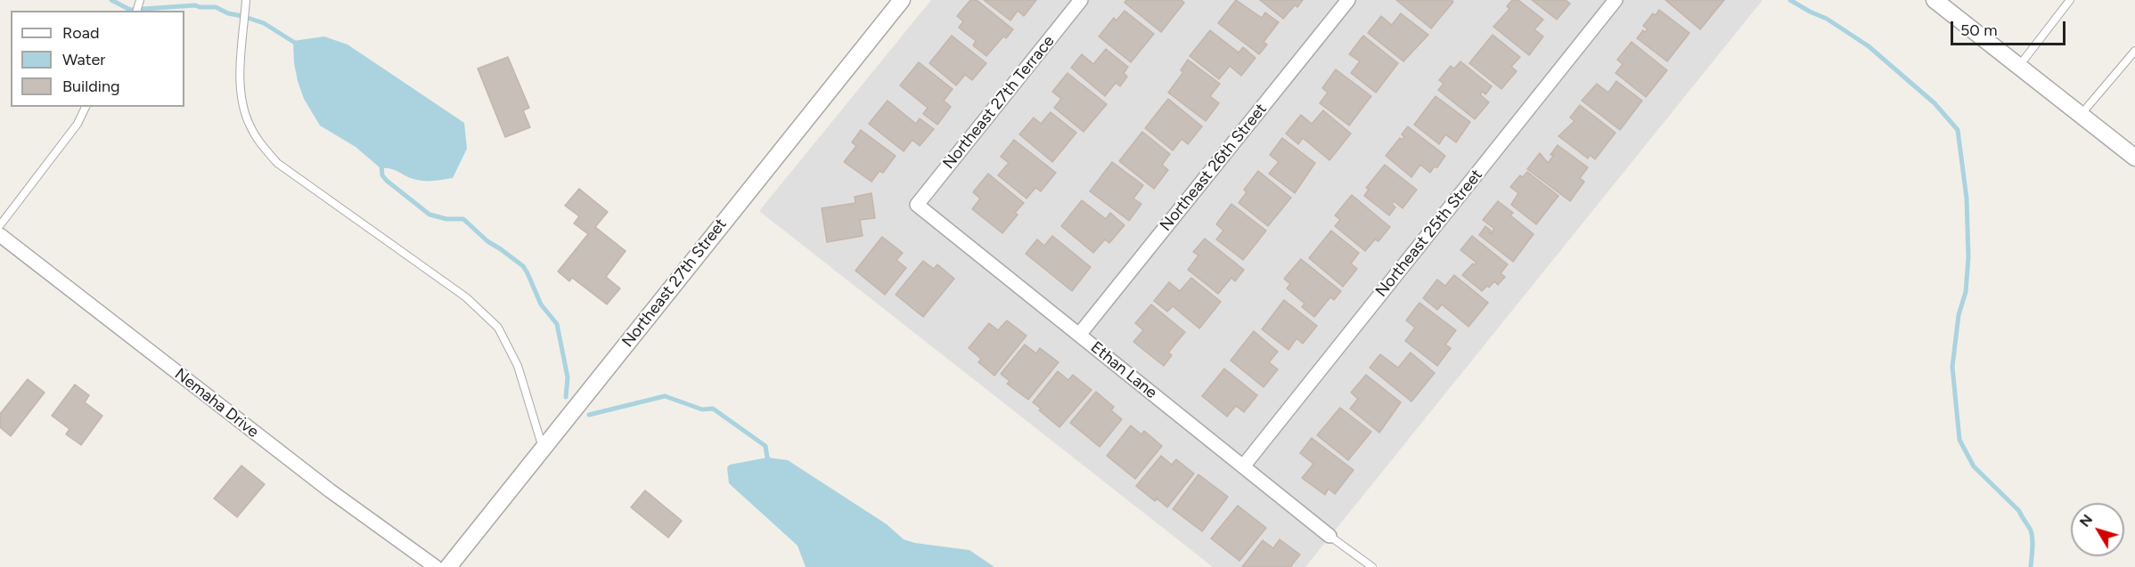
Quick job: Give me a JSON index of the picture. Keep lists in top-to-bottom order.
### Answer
{
  "streets": {
    "street": [
      "Northeast 27th Terrace",
      "Northeast 26th Street",
      "Northeast 25th Street",
      "Northeast 27th Street",
      "Ethan Lane",
      "Nemaha Drive"
    ]
  },
  "crossings": [
    ["Northeast 27th Terrace", "Ethan Lane"],
    ["Northeast 26th Street", "Ethan Lane"],
    ["Northeast 25th Street", "Ethan Lane"]
  ],
  "legend": ["Road", "Water", "Building"],
  "scale_bar": "50 m",
  "north": "top left"
}
